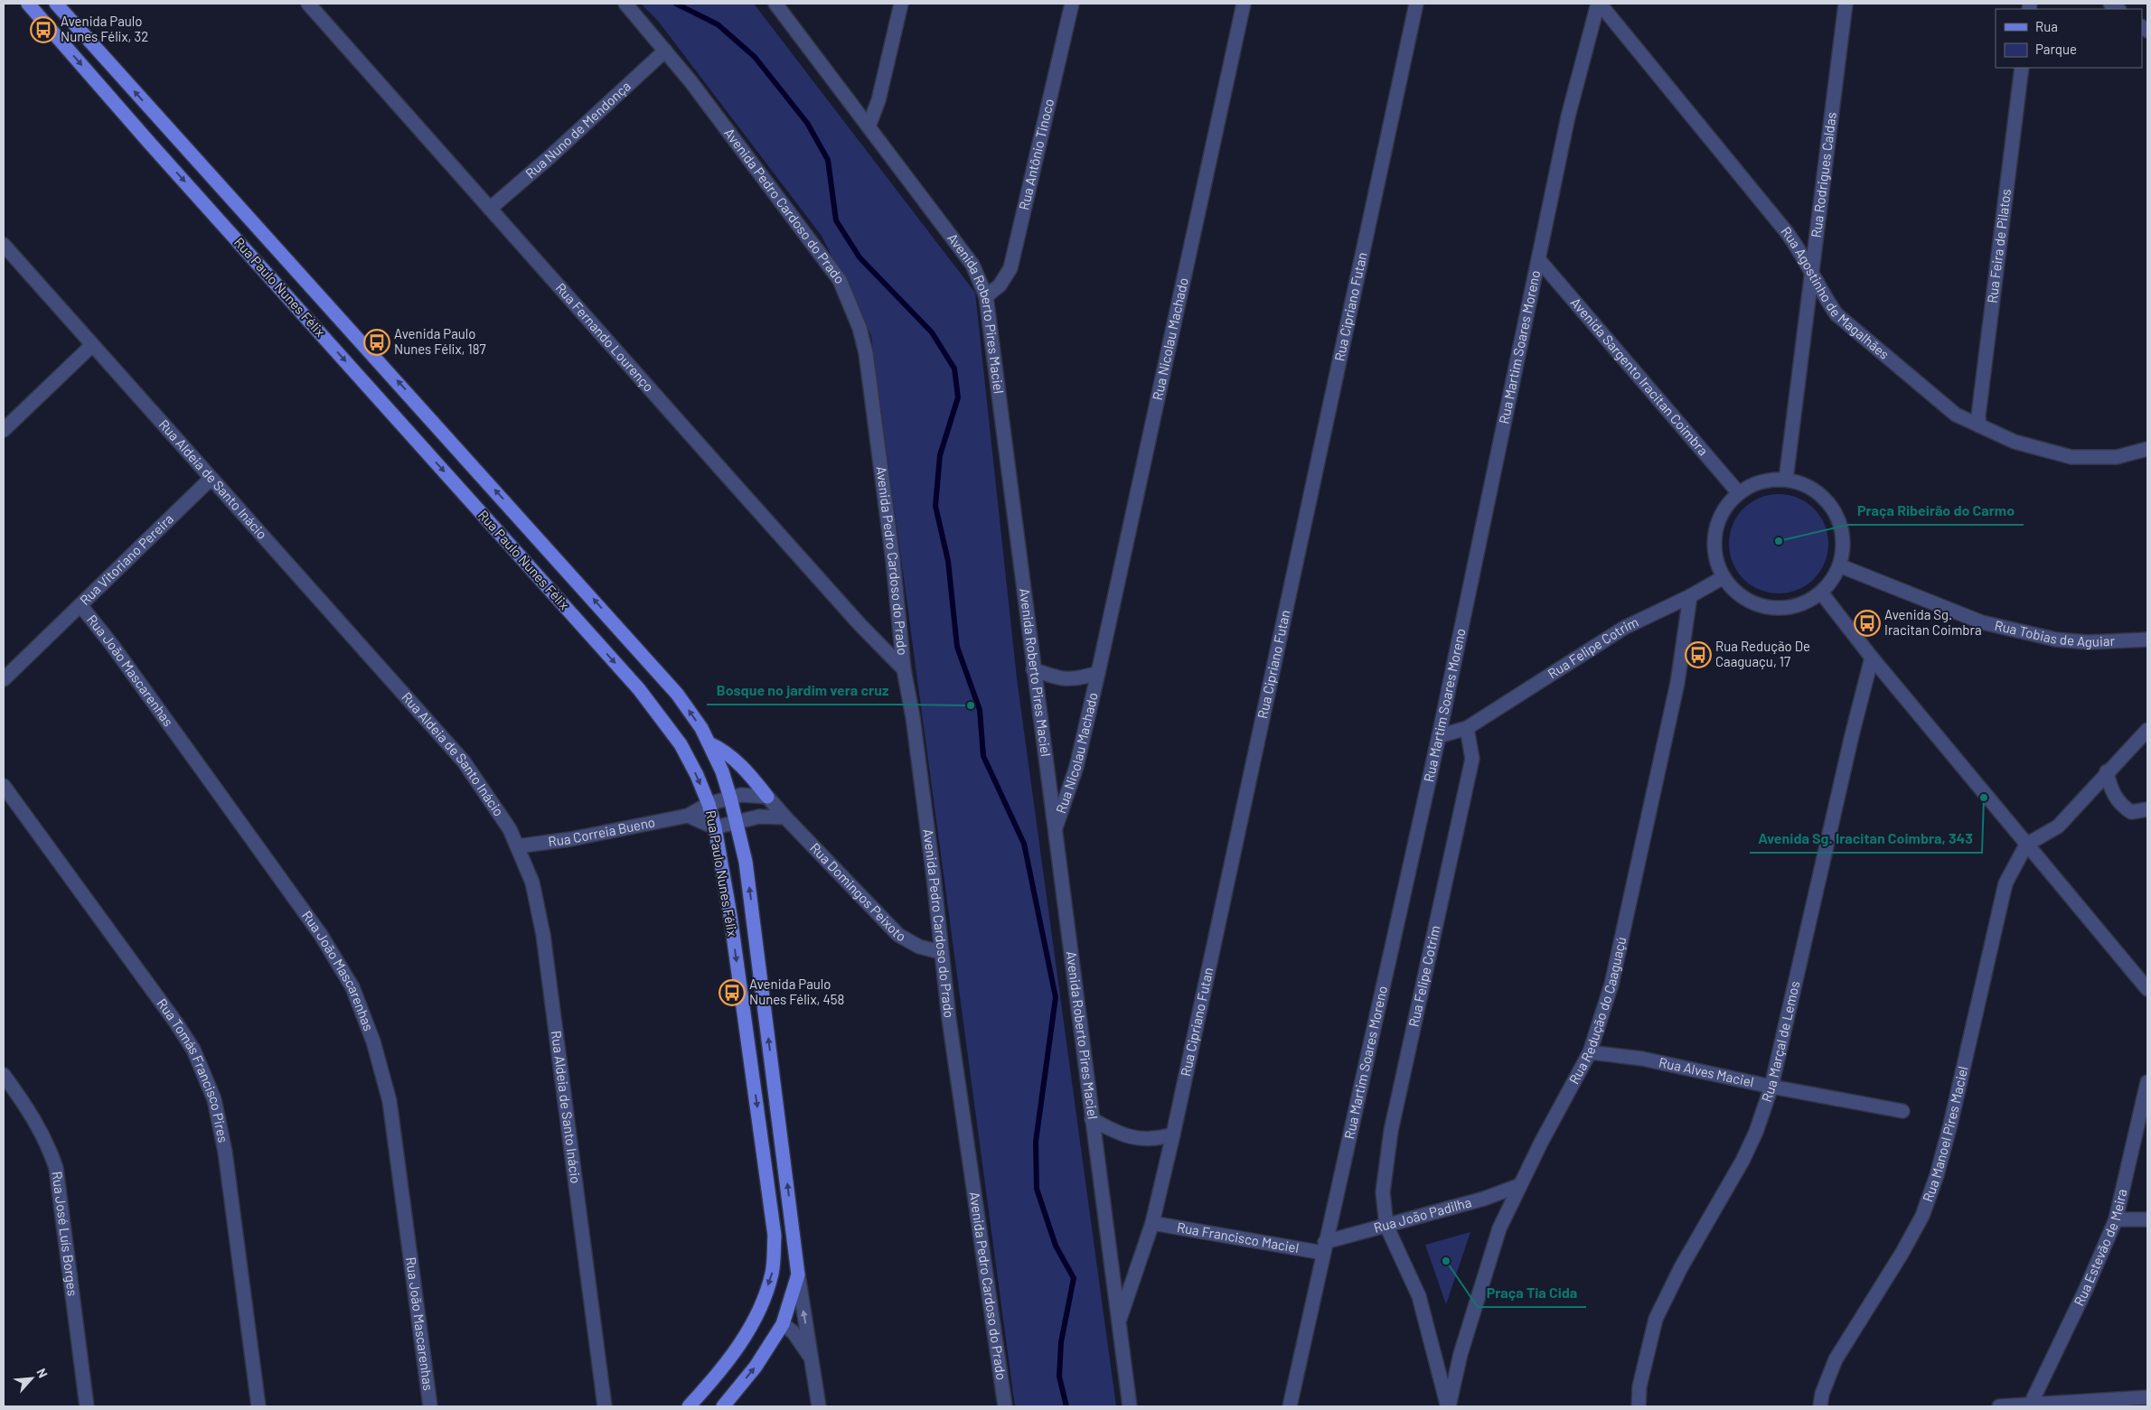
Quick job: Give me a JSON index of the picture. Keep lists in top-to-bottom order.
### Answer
{
  "streets": {
    "main road": ["Rua Paulo Nunes Félix"],
    "street": [
      "Rua Nuno de Mendonça",
      "Rua Antônio Tinoco",
      "Rua Rodrigues Caldas",
      "Avenida Pedro Cardoso do Prado",
      "Rua Feira de Pilatos",
      "Rua Agostinho de Magalhães",
      "Rua Cipriano Futan",
      "Avenida Roberto Pires Maciel",
      "Rua Fernando Lourenço",
      "Rua Nicolau Machado",
      "Rua Martim Soares Moreno",
      "Avenida Sargento Iracitan Coimbra",
      "Rua Aldeia de Santo Inácio",
      "Rua Vitoriano Pereira",
      "Rua Tobias de Aguiar",
      "Rua Felipe Cotrim",
      "Rua João Mascarenhas",
      "Rua Correia Bueno",
      "Rua Domingos Peixoto",
      "Rua Redução do Caaguaçú",
      "Rua Marçal de Lemos",
      "Rua Tomás Francisco Pires",
      "Rua Alves Maciel",
      "Rua Manoel Pires Maciel",
      "Rua João Padilha",
      "Rua José Luís Borges",
      "Rua Francisco Maciel",
      "Rua Estevão de Meira"
    ]
  },
  "crossings": [
    ["Rua Nuno de Mendonça", "Avenida Pedro Cardoso do Prado"],
    ["Rua Nuno de Mendonça", "Rua Fernando Lourenço"],
    ["Rua Antônio Tinoco", "Avenida Roberto Pires Maciel"],
    ["Rua Rodrigues Caldas", "Rua Agostinho de Magalhães"],
    ["Rua Rodrigues Caldas", "Avenida Sargento Iracitan Coimbra"],
    ["Rua Rodrigues Caldas", "Rua Tobias de Aguiar"],
    ["Rua Rodrigues Caldas", "Rua Felipe Cotrim"],
    ["Avenida Pedro Cardoso do Prado", "Rua Fernando Lourenço"],
    ["Avenida Pedro Cardoso do Prado", "Rua Domingos Peixoto"],
    ["Rua Feira de Pilatos", "Rua Agostinho de Magalhães"],
    ["Rua Paulo Nunes Félix", "Rua Correia Bueno"],
    ["Rua Agostinho de Magalhães", "Rua Martim Soares Moreno"],
    ["Rua Cipriano Futan", "Avenida Roberto Pires Maciel"],
    ["Rua Cipriano Futan", "Rua Francisco Maciel"],
    ["Avenida Roberto Pires Maciel", "Rua Nicolau Machado"],
    ["Rua Martim Soares Moreno", "Avenida Sargento Iracitan Coimbra"],
    ["Rua Martim Soares Moreno", "Rua Felipe Cotrim"],
    ["Rua Martim Soares Moreno", "Rua João Padilha"],
    ["Rua Martim Soares Moreno", "Rua Francisco Maciel"],
    ["Avenida Sargento Iracitan Coimbra", "Rua Tobias de Aguiar"],
    ["Avenida Sargento Iracitan Coimbra", "Rua Felipe Cotrim"],
    ["Rua Aldeia de Santo Inácio", "Rua Vitoriano Pereira"],
    ["Rua Aldeia de Santo Inácio", "Rua Correia Bueno"],
    ["Rua Vitoriano Pereira", "Rua João Mascarenhas"],
    ["Rua Tobias de Aguiar", "Rua Felipe Cotrim"],
    ["Rua Felipe Cotrim", "Rua Redução do Caaguaçú"],
    ["Rua Felipe Cotrim", "Rua João Padilha"],
    ["Rua Redução do Caaguaçú", "Rua Alves Maciel"],
    ["Rua Redução do Caaguaçú", "Rua João Padilha"],
    ["Rua Marçal de Lemos", "Rua Alves Maciel"],
    ["Rua João Padilha", "Rua Francisco Maciel"]
  ],
  "places": {
    "bus stop": [
      "Avenida Paulo Nunes Félix, 32",
      "Avenida Paulo Nunes Félix, 187",
      "Avenida Sg. Iracitan Coimbra",
      "Rua Redução De Caaguaçu, 17",
      "Avenida Paulo Nunes Félix, 458"
    ],
    "other": [
      "Praça Ribeirão do Carmo",
      "Bosque no jardim vera cruz",
      "Avenida Sg. Iracitan Coimbra, 343",
      "Praça Tia Cida"
    ]
  },
  "legend": ["Rua", "Parque"],
  "north": "top right"
}
